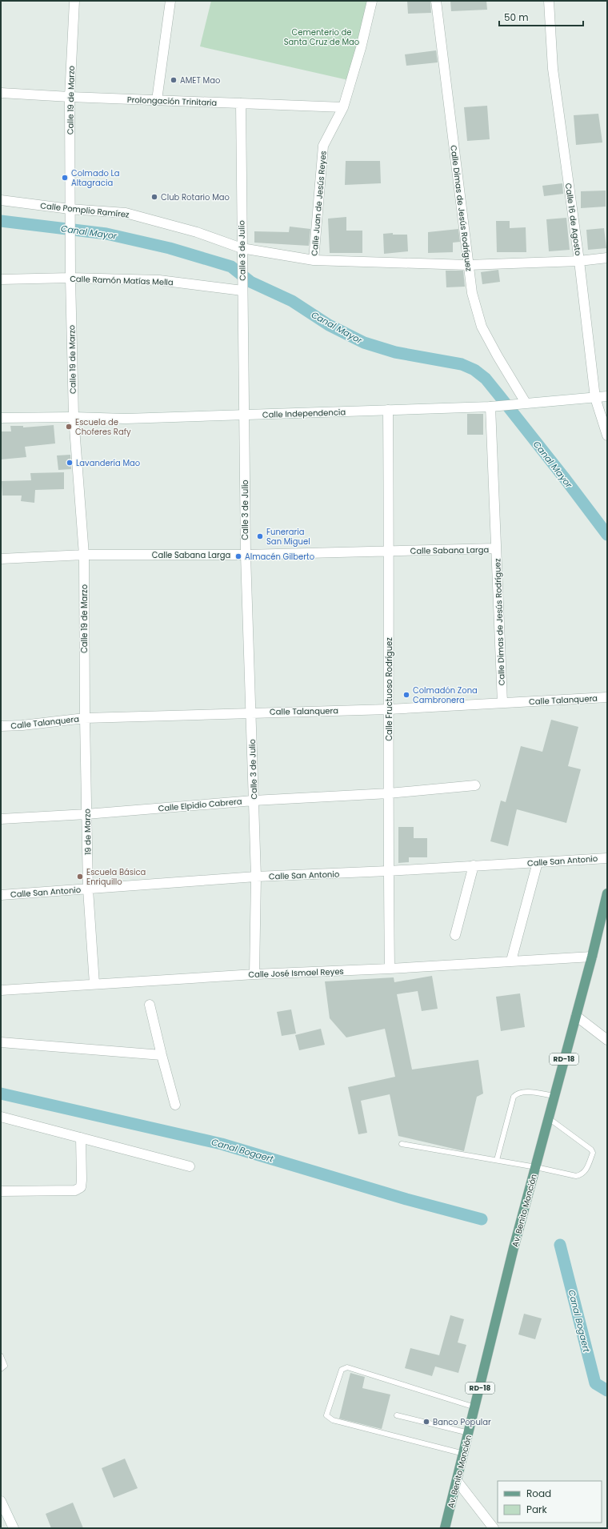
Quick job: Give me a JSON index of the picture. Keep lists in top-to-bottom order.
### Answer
{
  "streets": {
    "main road": ["RD-18", "Av. Benito Monción"],
    "street": [
      "Calle 19 de Marzo",
      "Prolongación Trinitaria",
      "Calle Juan de Jesús Reyes",
      "Calle Dimas de Jesús Rodríguez",
      "Calle Pomplio Ramírez",
      "Calle 16 de Agosto",
      "Calle 3 de Julio",
      "Calle Ramón Matías Mella",
      "Calle Independencia",
      "Calle Sabana Larga",
      "Calle Fructuoso Rodríguez",
      "Calle Talanquera",
      "Calle Elpidio Cabrera",
      "19 de Marzo",
      "Calle San Antonio",
      "Calle José Ismael Reyes"
    ]
  },
  "crossings": [
    ["Calle 19 de Marzo", "Prolongación Trinitaria"],
    ["Calle 19 de Marzo", "Calle Pomplio Ramírez"],
    ["Calle 19 de Marzo", "Calle Ramón Matías Mella"],
    ["Calle 19 de Marzo", "Calle Independencia"],
    ["Calle 19 de Marzo", "Calle Sabana Larga"],
    ["Calle 19 de Marzo", "Calle Talanquera"],
    ["Calle 19 de Marzo", "19 de Marzo"],
    ["Prolongación Trinitaria", "Calle Juan de Jesús Reyes"],
    ["Prolongación Trinitaria", "Calle 3 de Julio"],
    ["Calle Juan de Jesús Reyes", "Calle Pomplio Ramírez"],
    ["Calle Dimas de Jesús Rodríguez", "Calle Pomplio Ramírez"],
    ["Calle Dimas de Jesús Rodríguez", "Calle Independencia"],
    ["Calle Dimas de Jesús Rodríguez", "Calle Sabana Larga"],
    ["Calle Dimas de Jesús Rodríguez", "Calle Talanquera"],
    ["Calle Pomplio Ramírez", "Calle 16 de Agosto"],
    ["Calle Pomplio Ramírez", "Calle 3 de Julio"],
    ["Calle 16 de Agosto", "Calle Independencia"],
    ["Calle 3 de Julio", "Calle Ramón Matías Mella"],
    ["Calle 3 de Julio", "Calle Independencia"],
    ["Calle 3 de Julio", "Calle Sabana Larga"],
    ["Calle 3 de Julio", "Calle Talanquera"],
    ["Calle 3 de Julio", "Calle Elpidio Cabrera"],
    ["Calle 3 de Julio", "Calle San Antonio"],
    ["Calle 3 de Julio", "Calle José Ismael Reyes"],
    ["Calle Independencia", "Calle Fructuoso Rodríguez"],
    ["Calle Sabana Larga", "Calle Fructuoso Rodríguez"],
    ["Calle Fructuoso Rodríguez", "Calle Talanquera"],
    ["Calle Fructuoso Rodríguez", "Calle Elpidio Cabrera"],
    ["Calle Fructuoso Rodríguez", "Calle San Antonio"],
    ["Calle Fructuoso Rodríguez", "Calle José Ismael Reyes"],
    ["Calle Talanquera", "19 de Marzo"],
    ["Calle Elpidio Cabrera", "19 de Marzo"],
    ["19 de Marzo", "Calle San Antonio"],
    ["19 de Marzo", "Calle José Ismael Reyes"],
    ["Calle José Ismael Reyes", "Av. Benito Monción"]
  ],
  "water": ["Canal Mayor", "Canal Bogaert"],
  "parks": ["Cementerio de Santa Cruz de Mao"],
  "places": [
    "AMET Mao",
    "Colmado La Altagracia",
    "Club Rotario Mao",
    "Escuela de Choferes Rafy",
    "Lavandería Mao",
    "Funeraria San Miguel",
    "Almacén Gilberto",
    "Colmadón Zona Cambronera",
    "Escuela Básica Enriquillo",
    "Banco Popular"
  ],
  "legend": ["Road", "Park"],
  "scale_bar": "50 m"
}
